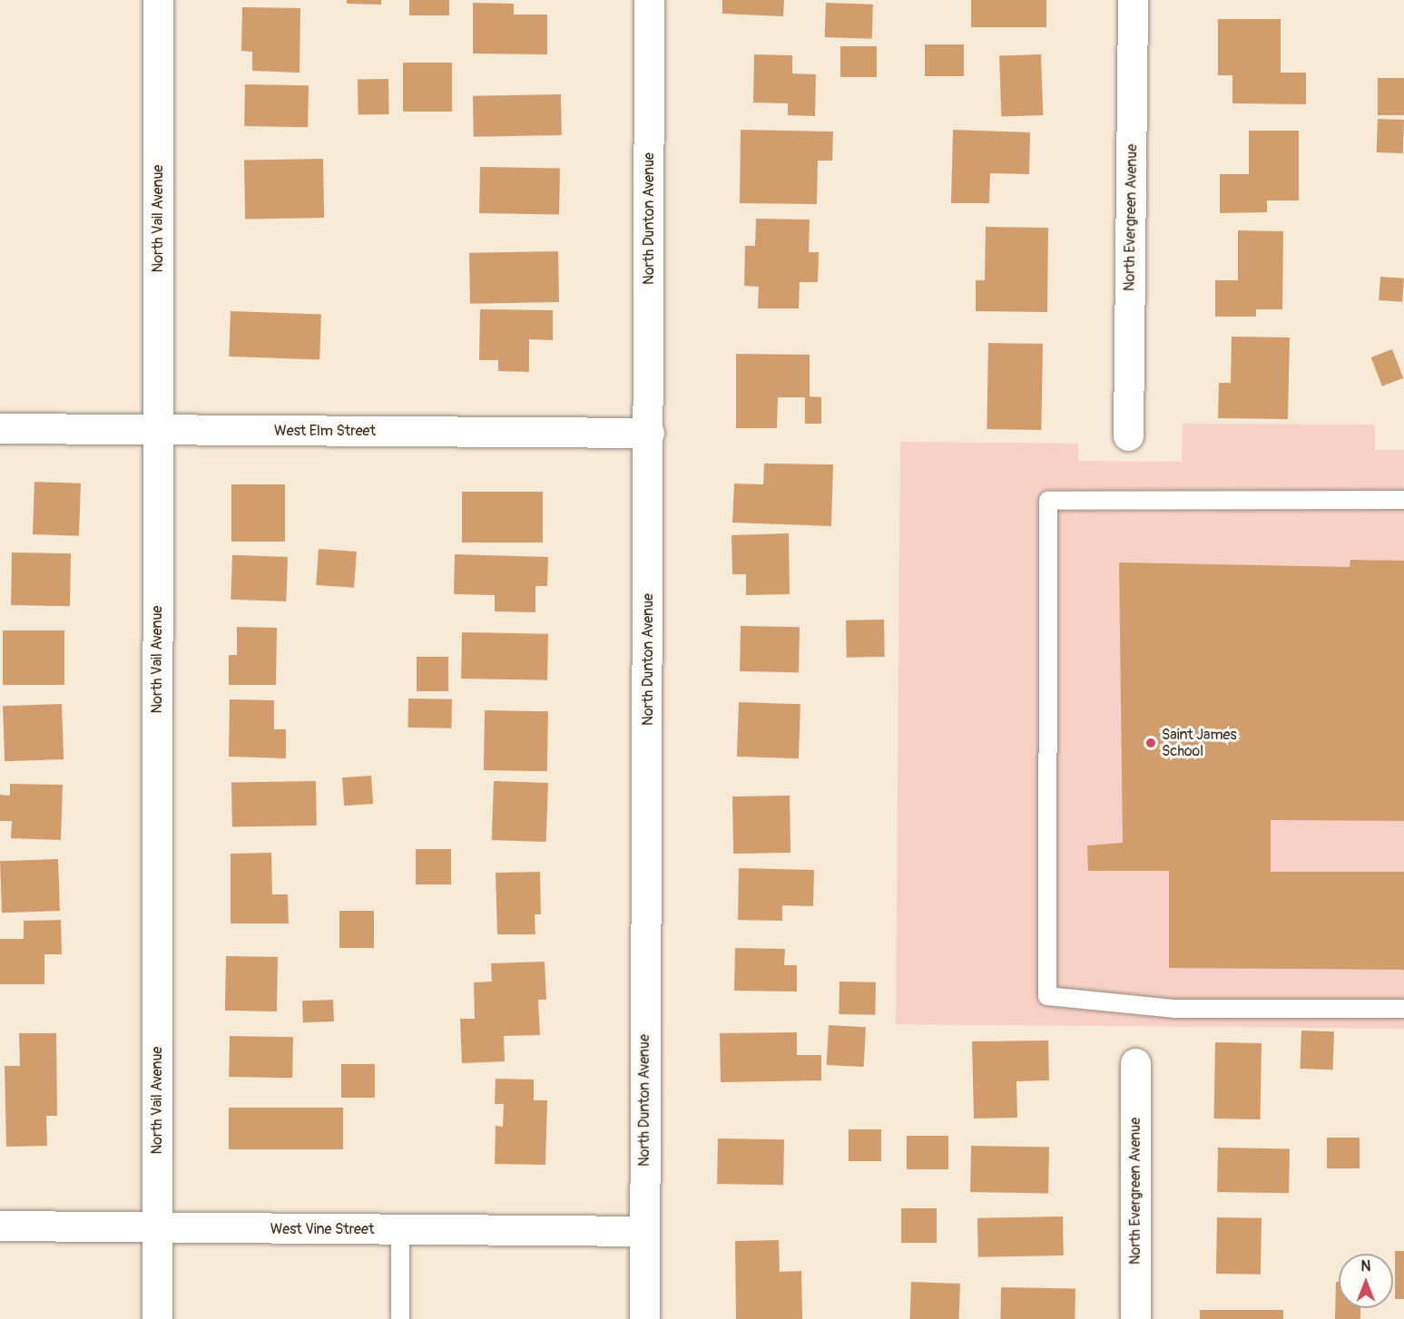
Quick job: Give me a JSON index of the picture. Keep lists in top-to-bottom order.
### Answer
{
  "streets": {
    "street": [
      "North Evergreen Avenue",
      "North Vail Avenue",
      "North Dunton Avenue",
      "West Elm Street",
      "West Vine Street"
    ]
  },
  "crossings": [
    ["North Vail Avenue", "West Elm Street"],
    ["North Vail Avenue", "West Vine Street"],
    ["North Dunton Avenue", "West Elm Street"],
    ["North Dunton Avenue", "West Vine Street"]
  ],
  "places": ["Saint James School"],
  "north": "top"
}
